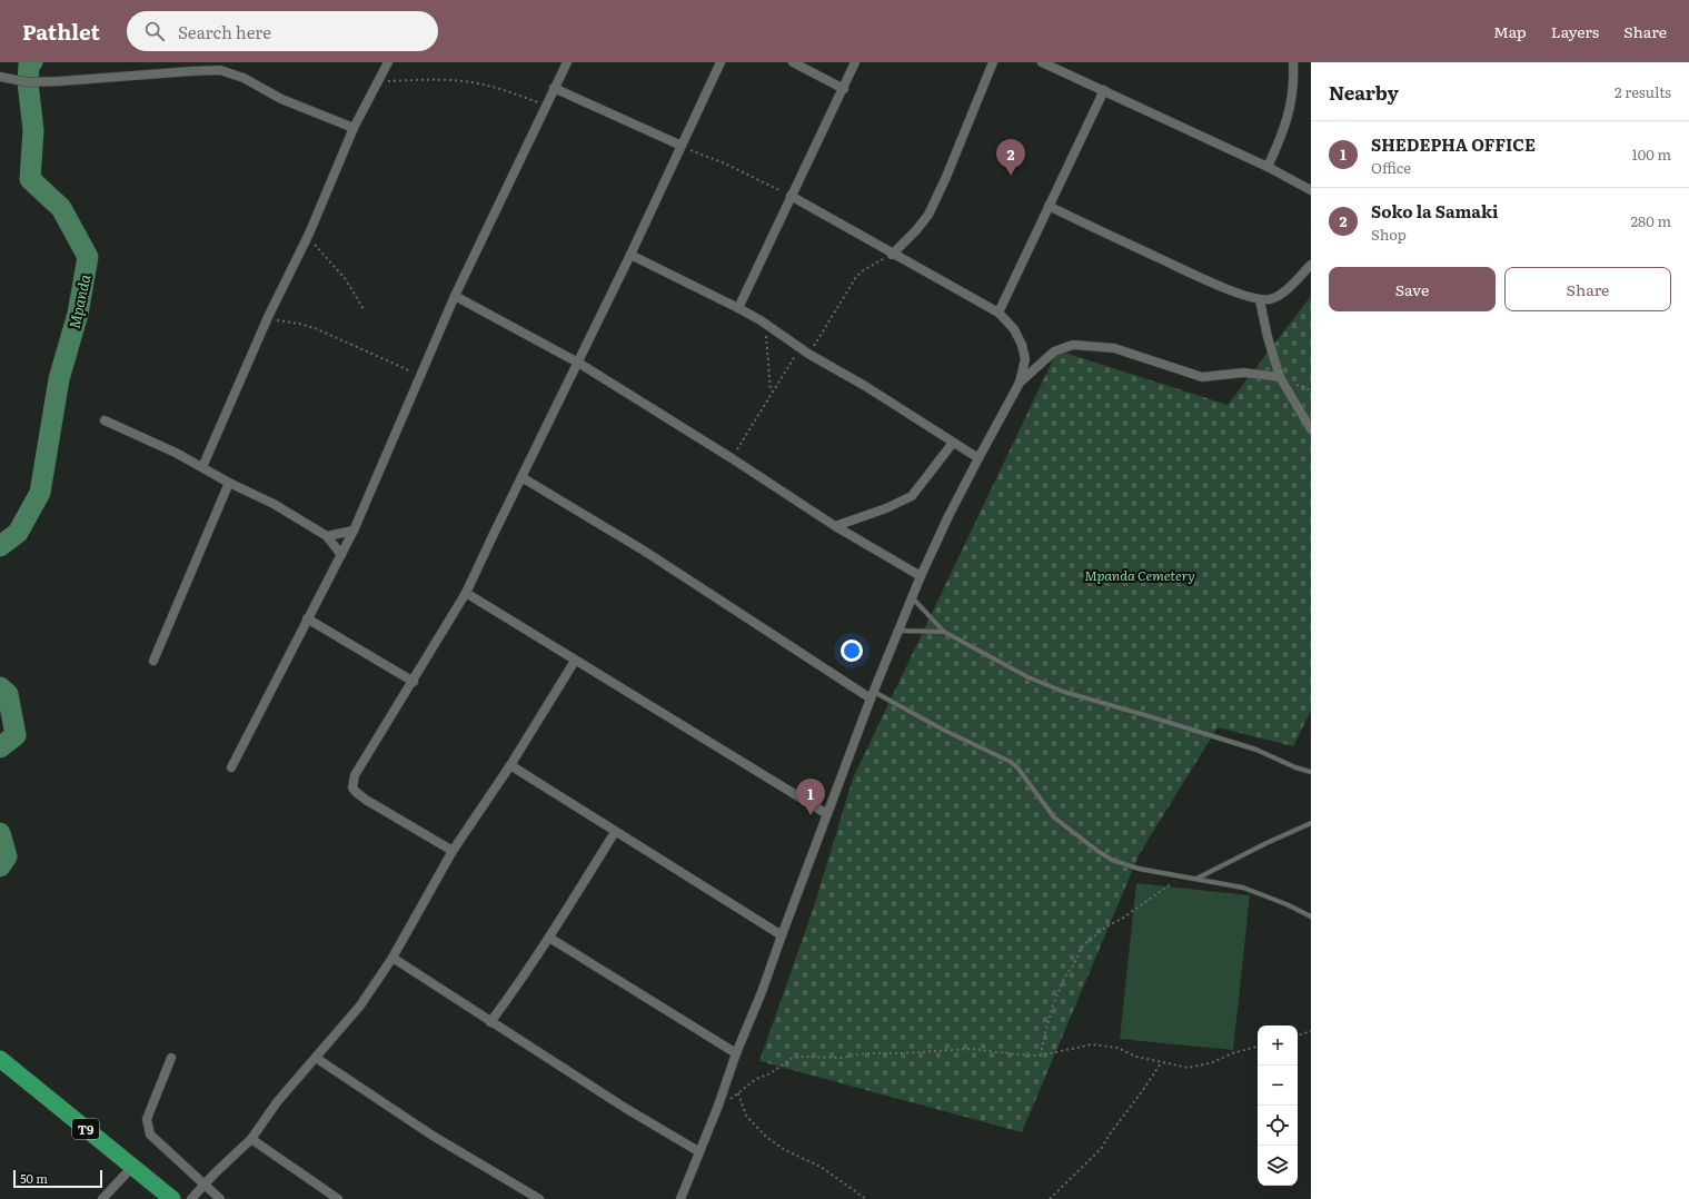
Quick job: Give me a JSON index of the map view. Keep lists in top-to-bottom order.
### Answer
{
  "streets": {
    "highway": ["T9"]
  },
  "water": ["Mpanda"],
  "parks": ["Mpanda Cemetery"],
  "scale_bar": "50 m",
  "page": {
    "header": "Pathlet",
    "search": "Search here",
    "nav": ["Map", "Layers", "Share"],
    "heading": ["Nearby", "2 results"],
    "list": [
      {
        "mark": "1",
        "name": "SHEDEPHA OFFICE",
        "note": "Office",
        "value": "100 m"
      },
      {
        "mark": "2",
        "name": "Soko la Samaki",
        "note": "Shop",
        "value": "280 m"
      }
    ],
    "pins": ["2", "1"],
    "buttons": ["Save", "Share"],
    "map_buttons": ["+", "−"],
    "scale": "50 m"
  }
}
